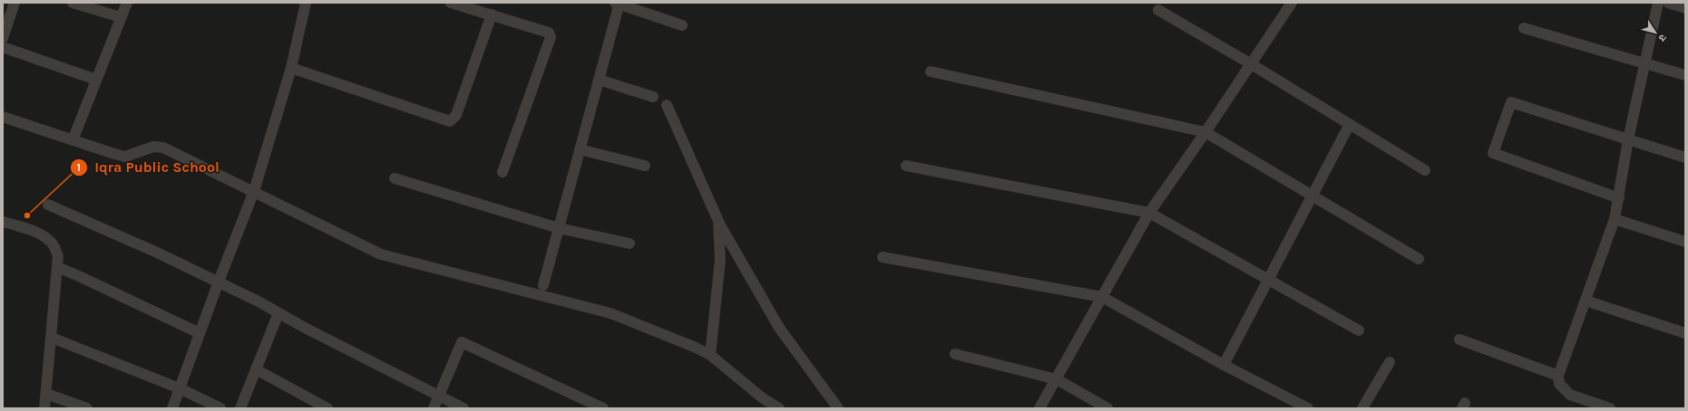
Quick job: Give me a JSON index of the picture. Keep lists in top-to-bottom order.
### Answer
{
  "places": ["Iqra Public School"],
  "north": "bottom right"
}
